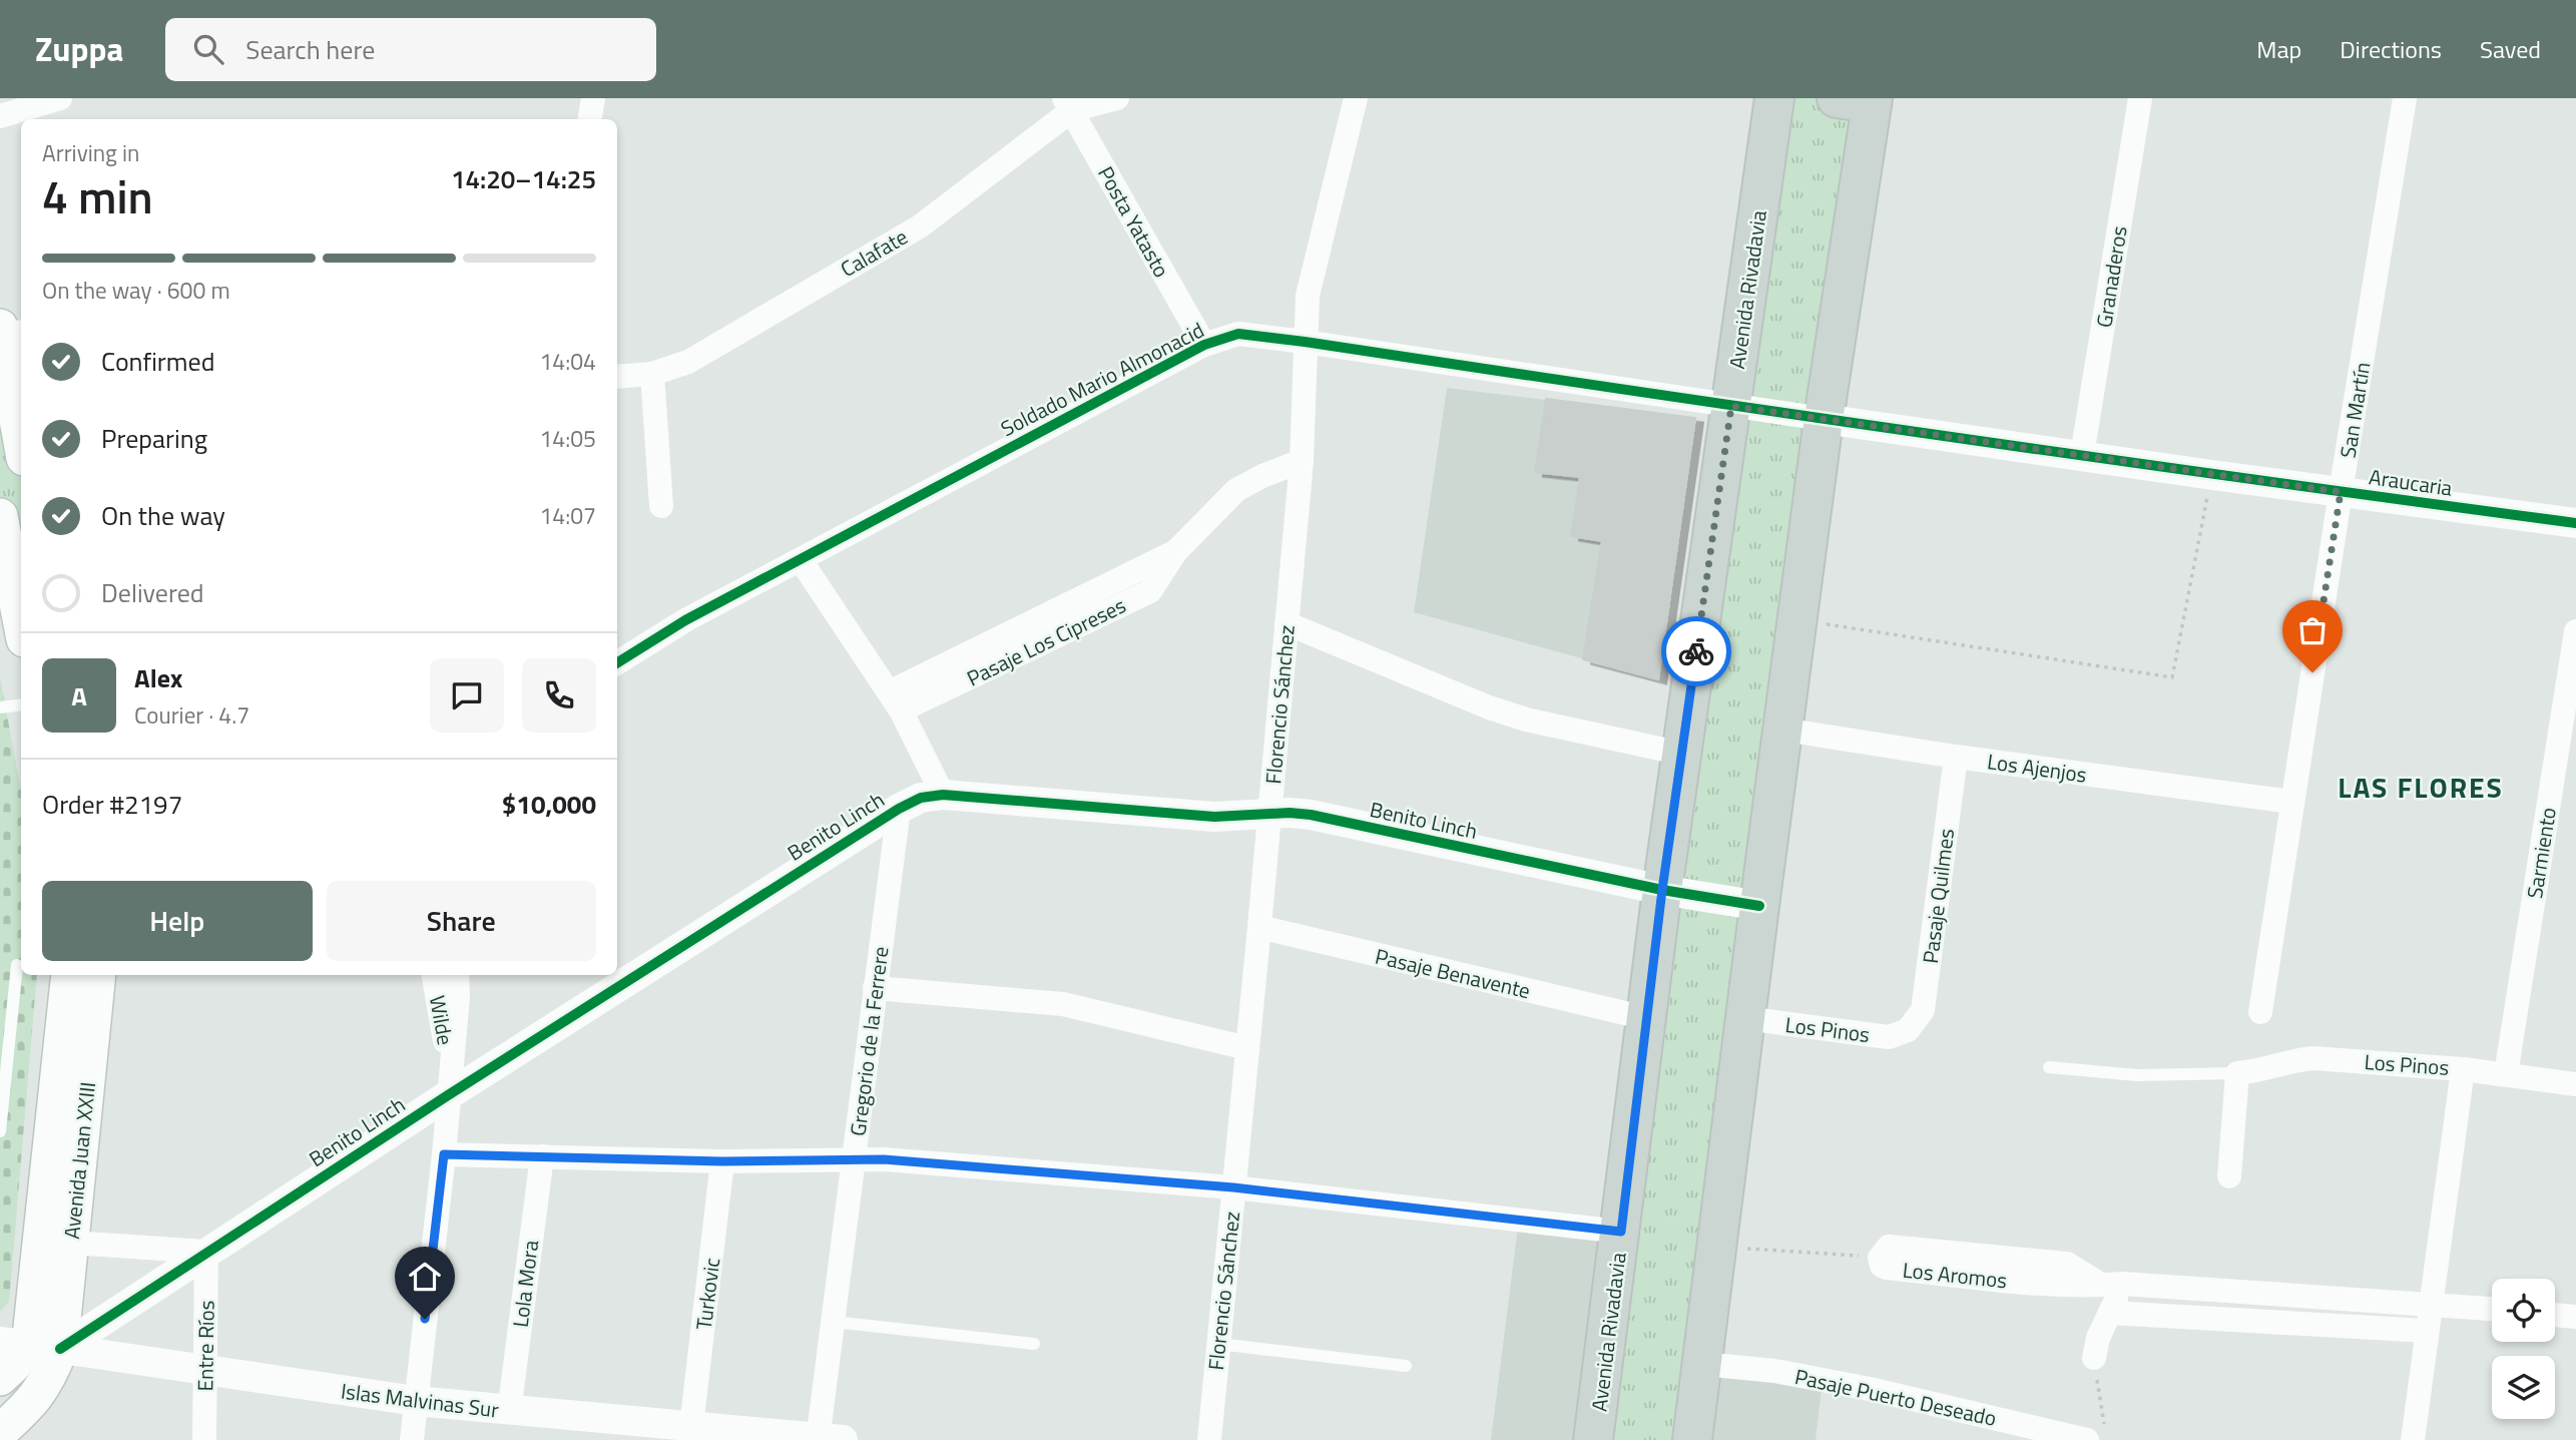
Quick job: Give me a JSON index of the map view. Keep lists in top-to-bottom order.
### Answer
{
  "streets": {
    "main road": ["Avenida Rivadavia", "Avenida Juan XXIII"],
    "street": [
      "Posta Yatasto",
      "Calafate",
      "Granaderos",
      "Soldado Mario Almonacid",
      "San Martín",
      "Araucaria",
      "Pasaje Los Cipreses",
      "Florencio Sánchez",
      "Los Ajenjos",
      "Benito Linch",
      "Sarmiento",
      "Pasaje Quilmes",
      "Pasaje Benavente",
      "Wilde",
      "Los Pinos",
      "Gregorio de la Ferrere",
      "Los Aromos",
      "Lola Mora",
      "Turkovic",
      "Entre Ríos",
      "Pasaje Puerto Deseado",
      "Islas Malvinas Sur"
    ]
  },
  "crossings": [
    ["Posta Yatasto", "Calafate"],
    ["Posta Yatasto", "Soldado Mario Almonacid"],
    ["Granaderos", "Araucaria"],
    ["Avenida Rivadavia", "Soldado Mario Almonacid"],
    ["Avenida Rivadavia", "Benito Linch"],
    ["Avenida Rivadavia", "Pasaje Benavente"],
    ["Soldado Mario Almonacid", "Araucaria"],
    ["Soldado Mario Almonacid", "Florencio Sánchez"],
    ["San Martín", "Araucaria"],
    ["San Martín", "Los Ajenjos"],
    ["Pasaje Los Cipreses", "Florencio Sánchez"],
    ["Florencio Sánchez", "Benito Linch"],
    ["Florencio Sánchez", "Pasaje Benavente"],
    ["Los Ajenjos", "Pasaje Quilmes"],
    ["Benito Linch", "Wilde"],
    ["Benito Linch", "Gregorio de la Ferrere"],
    ["Benito Linch", "Avenida Juan XXIII"],
    ["Benito Linch", "Entre Ríos"],
    ["Benito Linch", "Islas Malvinas Sur"],
    ["Sarmiento", "Los Pinos"],
    ["Pasaje Quilmes", "Los Pinos"],
    ["Wilde", "Islas Malvinas Sur"],
    ["Gregorio de la Ferrere", "Islas Malvinas Sur"],
    ["Avenida Juan XXIII", "Islas Malvinas Sur"],
    ["Lola Mora", "Islas Malvinas Sur"],
    ["Turkovic", "Islas Malvinas Sur"],
    ["Entre Ríos", "Islas Malvinas Sur"]
  ],
  "districts": ["LAS FLORES"],
  "page": {
    "header": "Zuppa",
    "search": "Search here",
    "nav": ["Map", "Directions", "Saved"],
    "heading": ["4 min", "Arriving in", "14:20–14:25"],
    "panel": [
      "Alex",
      "Courier · 4.7",
      "Order #2197",
      "$10,000"
    ],
    "bar": "On the way · 600 m",
    "list": [
      ["Confirmed", "14:04"],
      ["Preparing", "14:05"],
      ["On the way", "14:07"],
      "Delivered"
    ],
    "round": "A",
    "buttons": ["Help", "Share"]
  }
}
